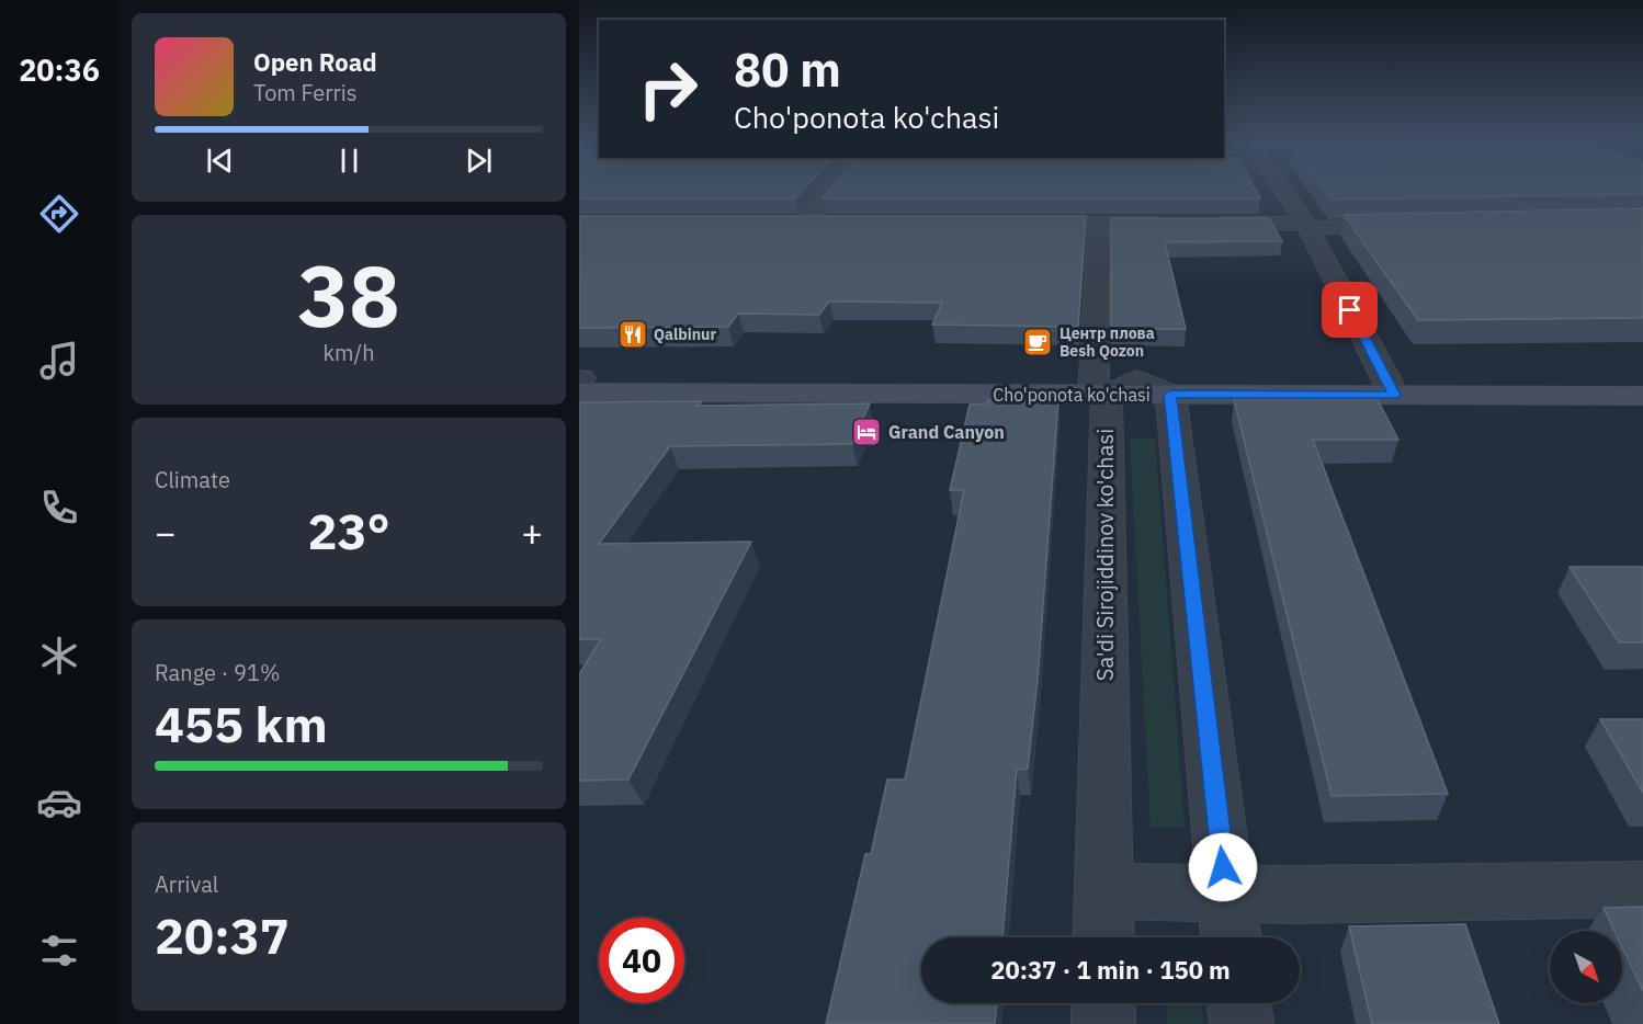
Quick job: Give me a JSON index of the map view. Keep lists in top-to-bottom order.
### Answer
{
  "streets": {
    "main road": ["Cho'ponota ko'chasi"],
    "street": ["Sa'di Sirojiddinov ko'chasi"]
  },
  "crossings": [
    ["Cho'ponota ko'chasi", "Sa'di Sirojiddinov ko'chasi"]
  ],
  "places": {
    "restaurant": ["Qalbinur"],
    "cafe": ["Центр плова Besh Qozon"],
    "hotel": ["Grand Canyon"]
  },
  "north": "bottom right",
  "page": {
    "tabs": "20:36",
    "turn": ["80 m", "Cho'ponota ko'chasi"],
    "song": ["Open Road", "Tom Ferris"],
    "tile": [
      ["38", "km/h"],
      "Climate",
      ["Range · 91%", "455 km"],
      ["Arrival", "20:37"]
    ],
    "heat": ["−", "23°", "+"],
    "limit": "40",
    "trip": "20:37 · 1 min · 150 m"
  }
}
